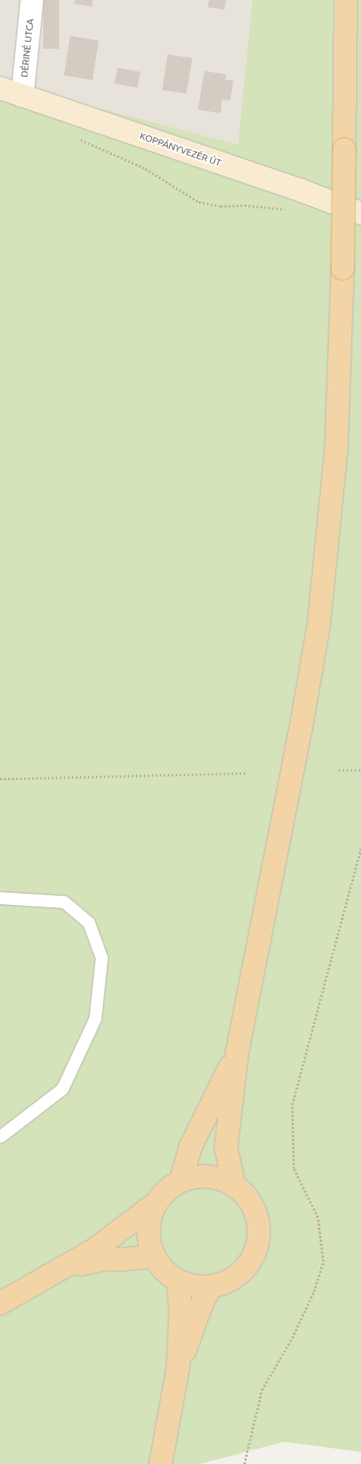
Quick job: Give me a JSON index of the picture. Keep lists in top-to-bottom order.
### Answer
{
  "streets": {
    "street": ["DÉRINÉ UTCA", "KOPPÁNYVEZÉR ÚT"]
  },
  "crossings": [
    ["DÉRINÉ UTCA", "KOPPÁNYVEZÉR ÚT"]
  ]
}
